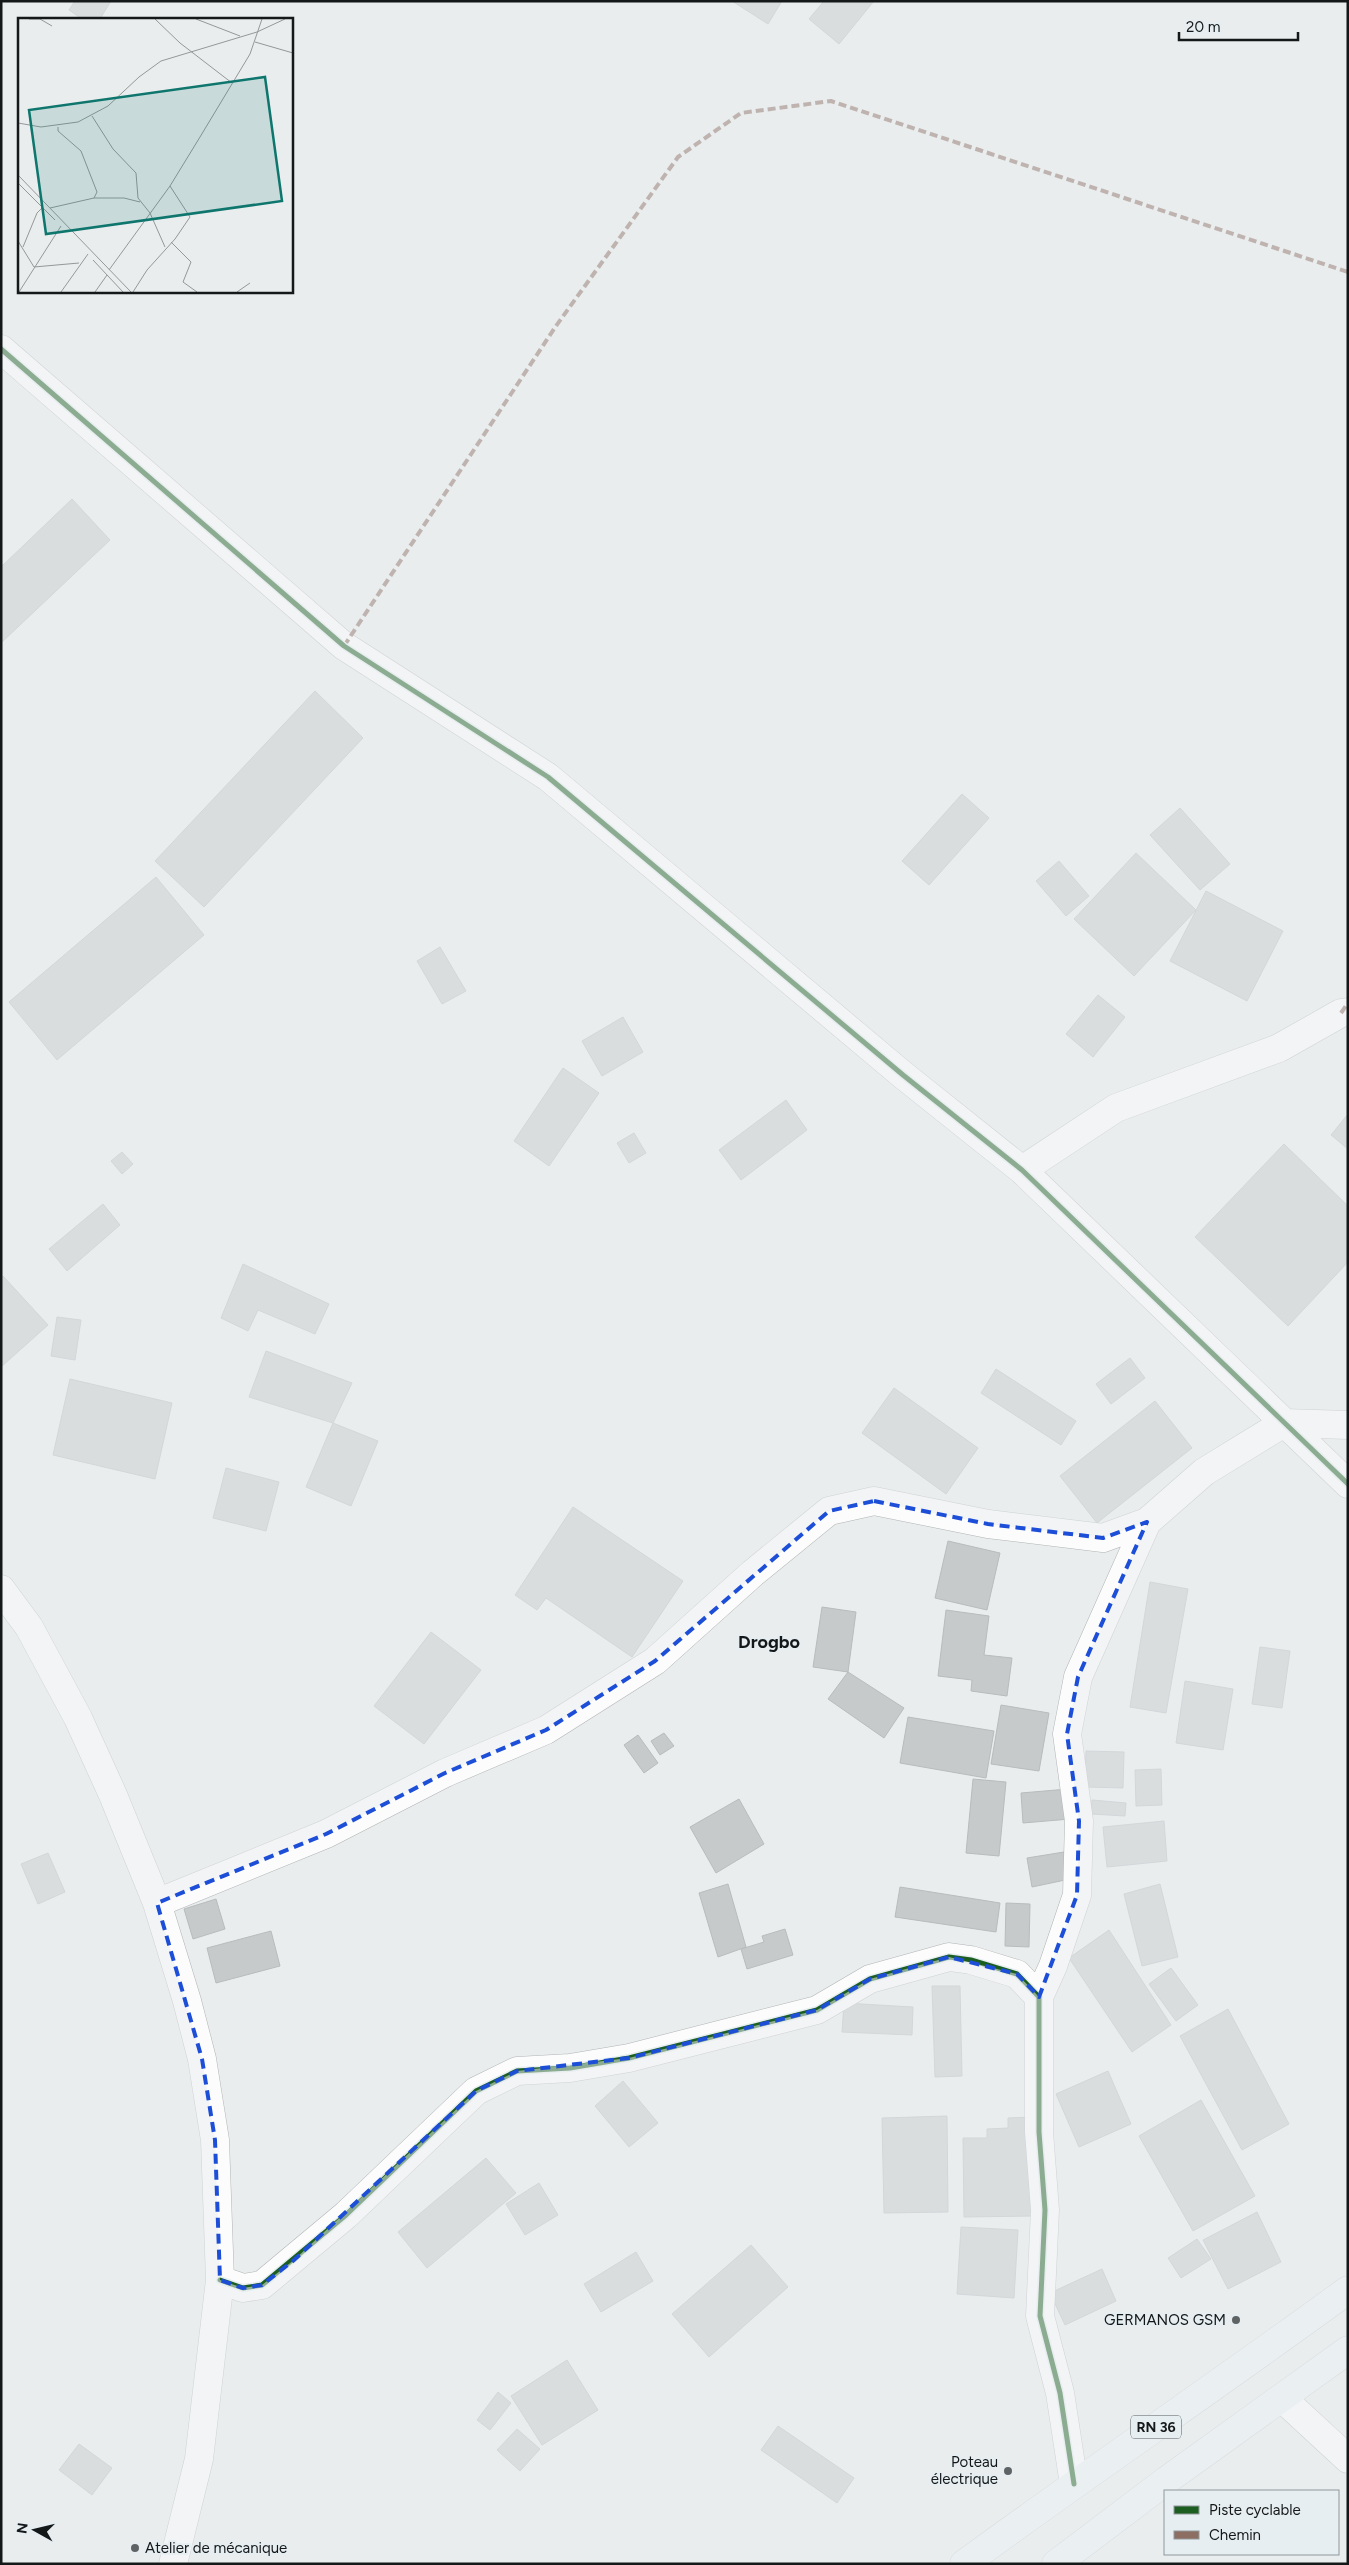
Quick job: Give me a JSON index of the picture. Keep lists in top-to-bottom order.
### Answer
{
  "streets": {
    "main road": ["RN 36"]
  },
  "districts": ["Drogbo"],
  "places": ["GERMANOS GSM", "Poteau électrique", "Atelier de mécanique"],
  "legend": ["Piste cyclable", "Chemin"],
  "scale_bar": "20 m",
  "north": "left"
}
